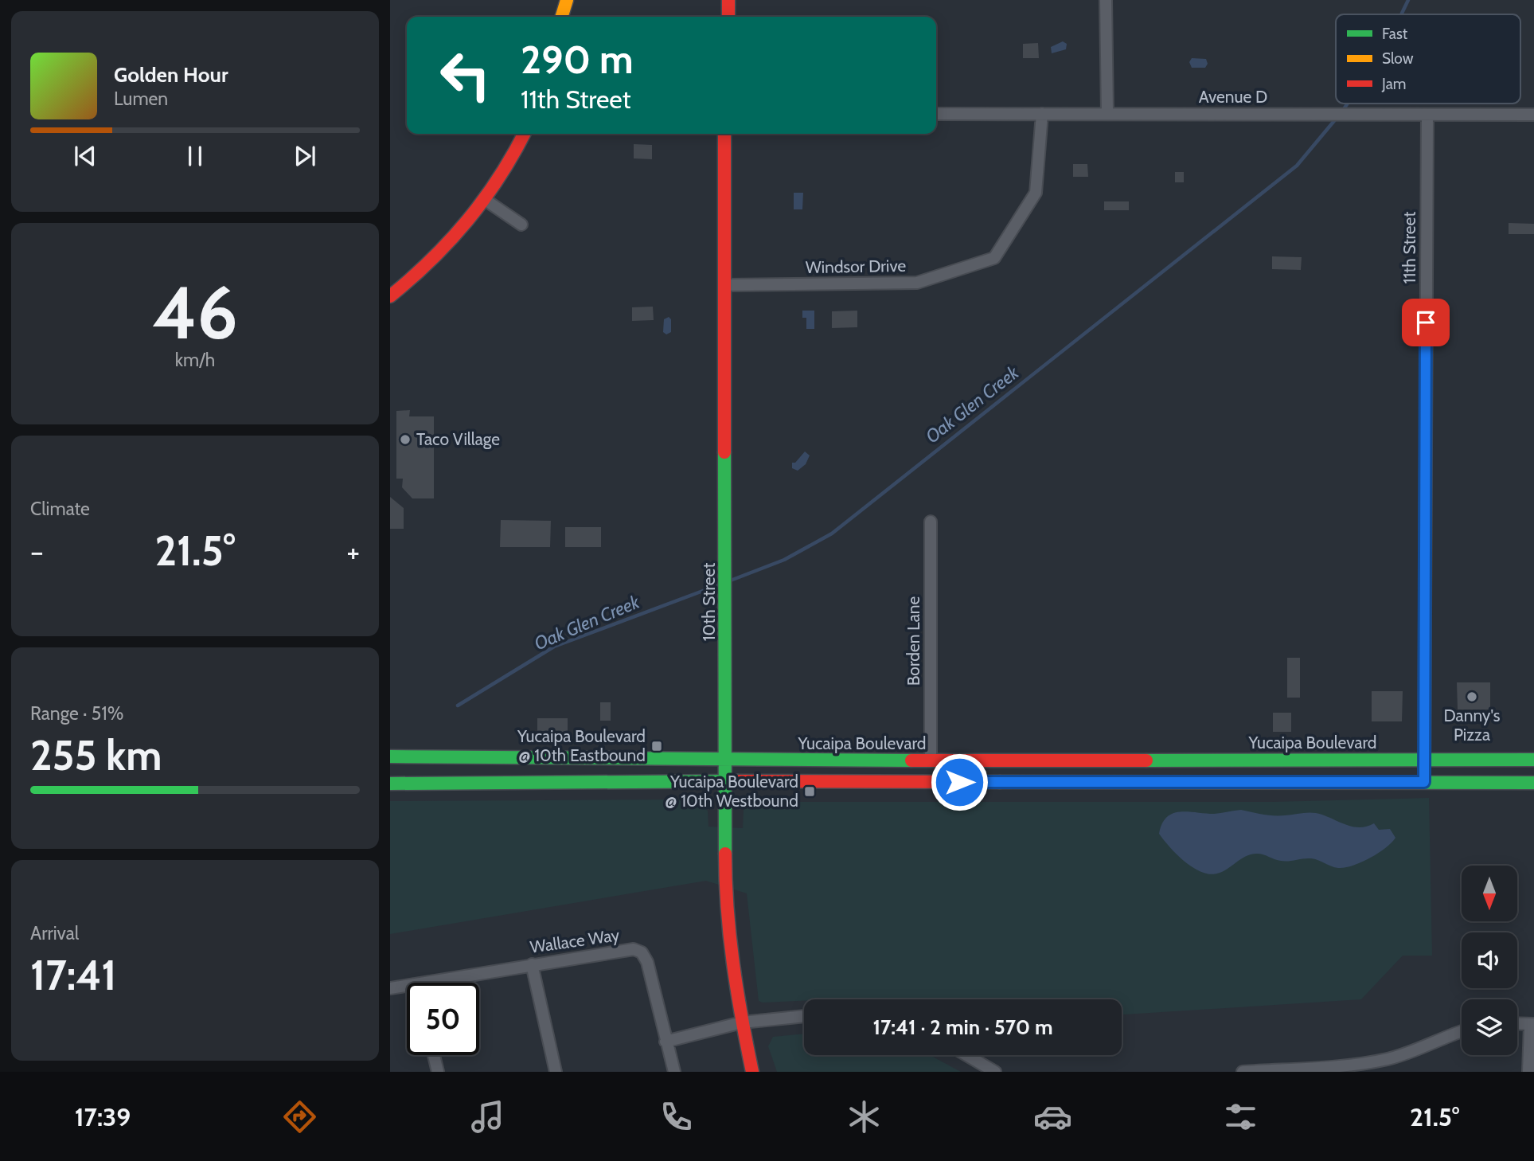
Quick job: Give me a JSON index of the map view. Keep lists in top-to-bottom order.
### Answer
{
  "streets": {
    "main road": ["10th Street", "Yucaipa Boulevard"],
    "street": [
      "Avenue D",
      "11th Street",
      "Windsor Drive",
      "Borden Lane",
      "Wallace Way"
    ]
  },
  "crossings": [
    ["Avenue D", "11th Street"],
    ["Avenue D", "Windsor Drive"],
    ["11th Street", "Yucaipa Boulevard"],
    ["Windsor Drive", "10th Street"],
    ["10th Street", "Yucaipa Boulevard"],
    ["Borden Lane", "Yucaipa Boulevard"]
  ],
  "water": ["Oak Glen Creek"],
  "places": {
    "other": ["Taco Village", "Danny's Pizza"],
    "transit": ["Yucaipa Boulevard @ 10th Eastbound", "Yucaipa Boulevard @ 10th Westbound"]
  },
  "legend": ["Fast", "Slow", "Jam"],
  "north": "bottom",
  "page": {
    "turn": ["290 m", "11th Street"],
    "song": ["Golden Hour", "Lumen"],
    "tile": [
      ["46", "km/h"],
      "Climate",
      ["Range · 51%", "255 km"],
      ["Arrival", "17:41"]
    ],
    "heat": ["−", "21.5°", "+"],
    "limit": "50",
    "trip": "17:41 · 2 min · 570 m",
    "tabs": ["17:39", "21.5°"]
  }
}
